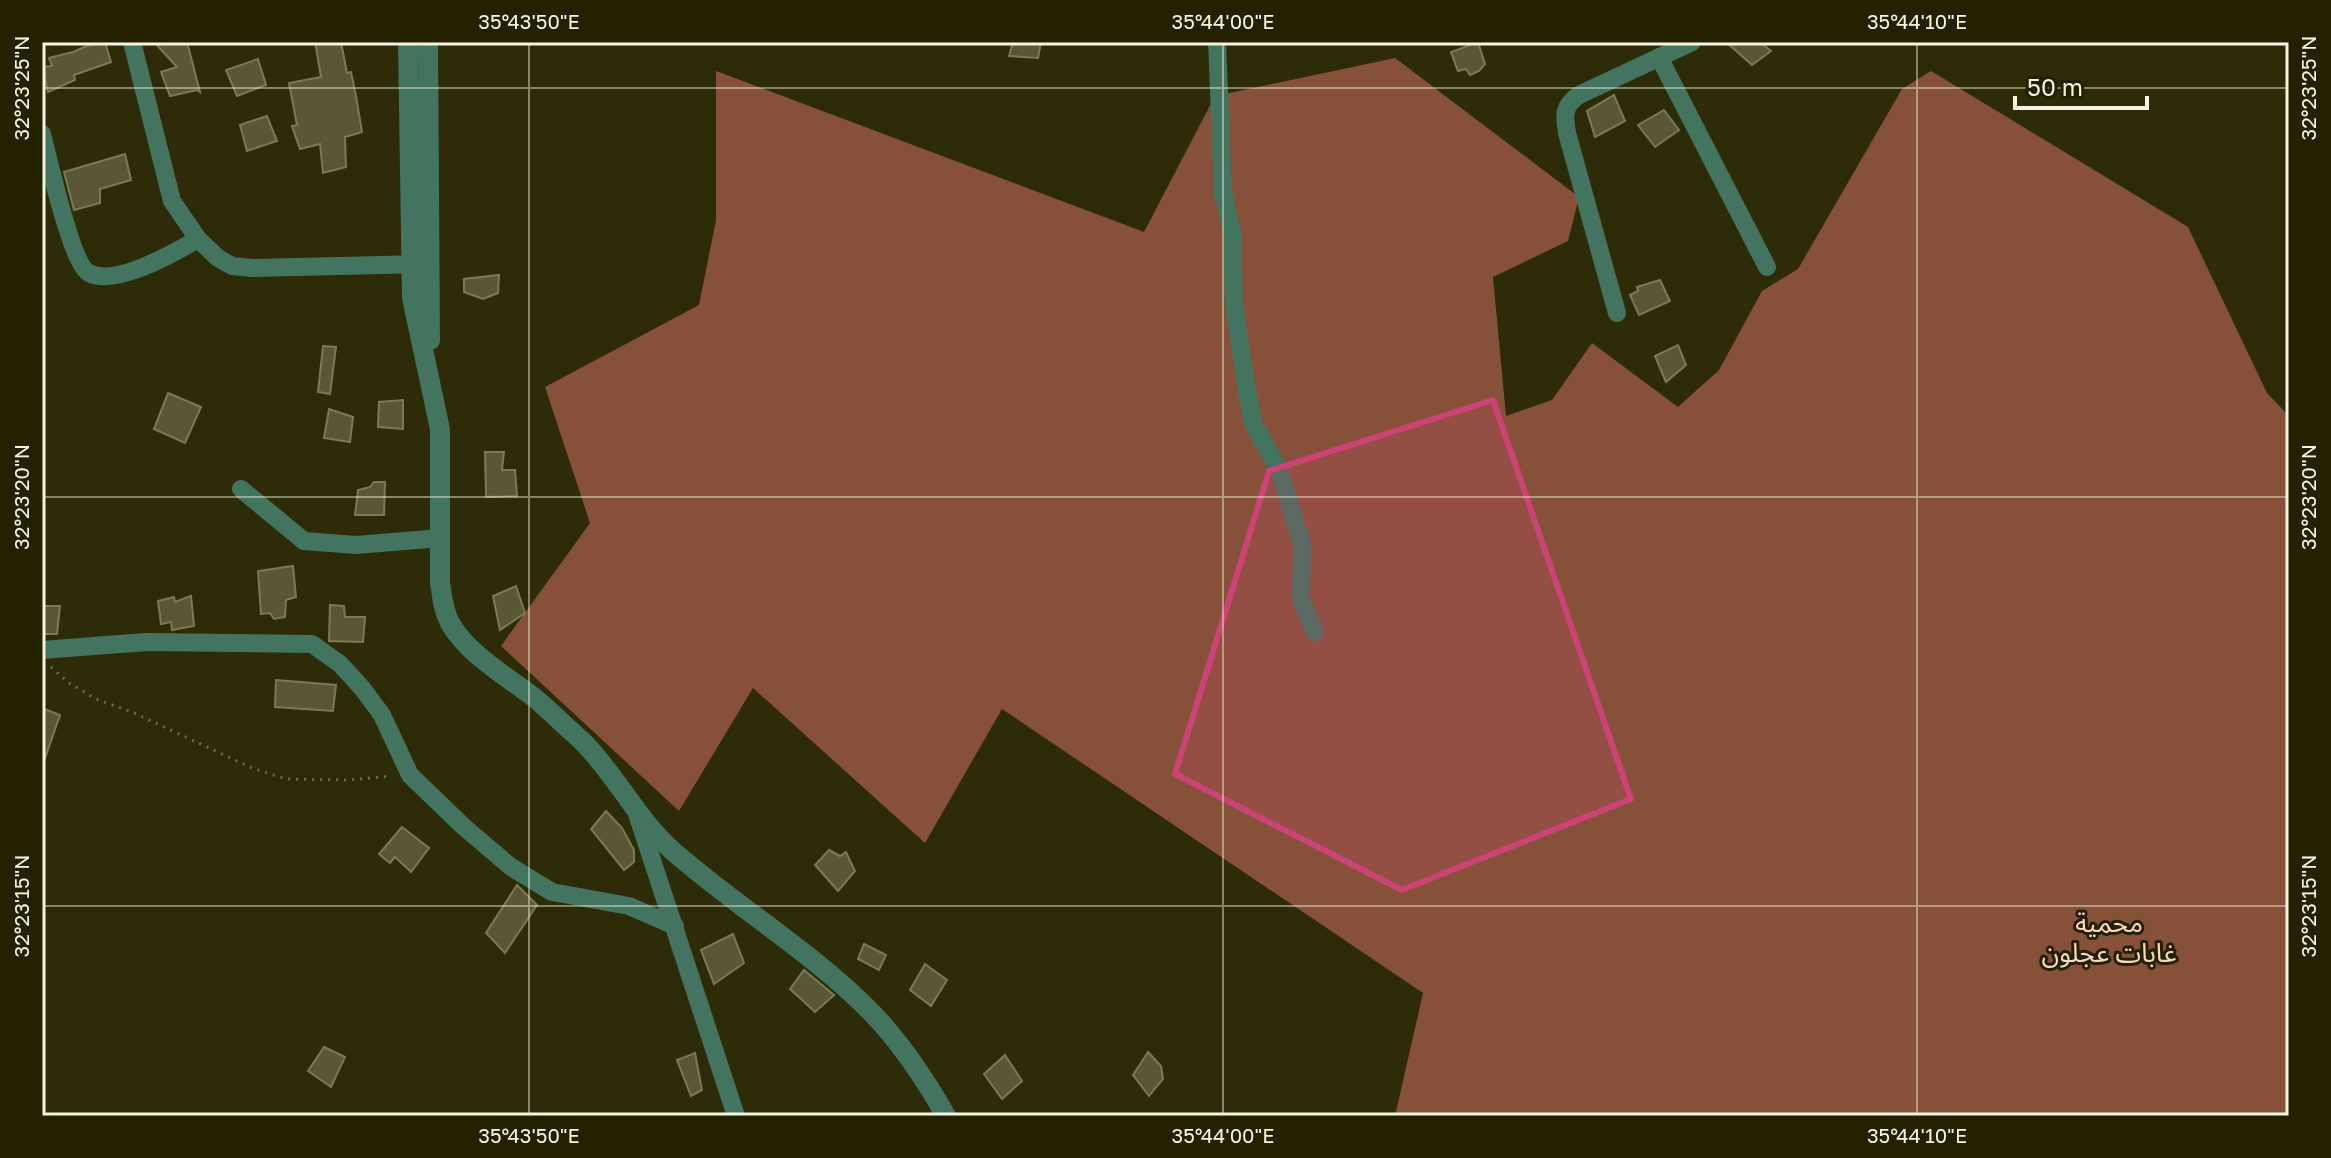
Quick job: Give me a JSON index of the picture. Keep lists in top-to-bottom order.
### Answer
{
  "parks": ["محمية غابات عجلون"],
  "scale_bar": "50 m",
  "coordinates": [
    "35°43'50\"E",
    "35°44'00\"E",
    "35°44'10\"E",
    "32°23'25\"N",
    "32°23'20\"N",
    "32°23'15\"N"
  ]
}
